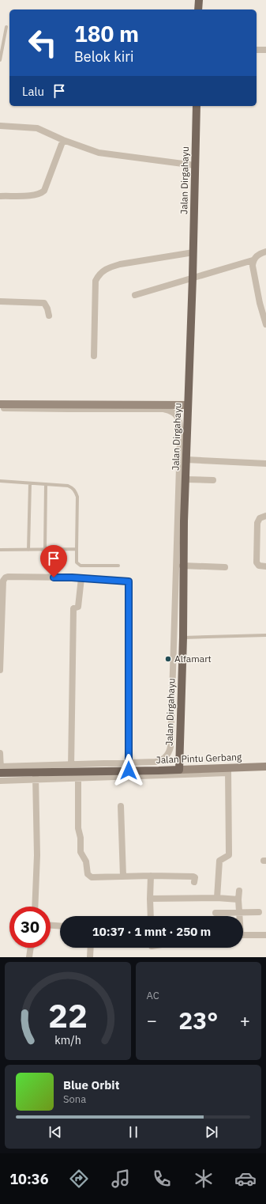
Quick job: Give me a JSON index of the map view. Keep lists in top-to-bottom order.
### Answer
{
  "streets": {
    "main road": ["Jalan Dirgahayu", "Jalan Pintu Gerbang"]
  },
  "crossings": [
    ["Jalan Dirgahayu", "Jalan Pintu Gerbang"]
  ],
  "places": ["Alfamart"],
  "page": {
    "turn": ["180 m", "Belok kiri"],
    "then": "Lalu",
    "limit": "30",
    "trip": "10:37 · 1 mnt · 250 m",
    "tile": "AC",
    "heat": ["−", "23°", "+"],
    "song": ["Blue Orbit", "Sona"],
    "tabs": "10:36",
    "gauge": ["22", "km/h"]
  }
}
